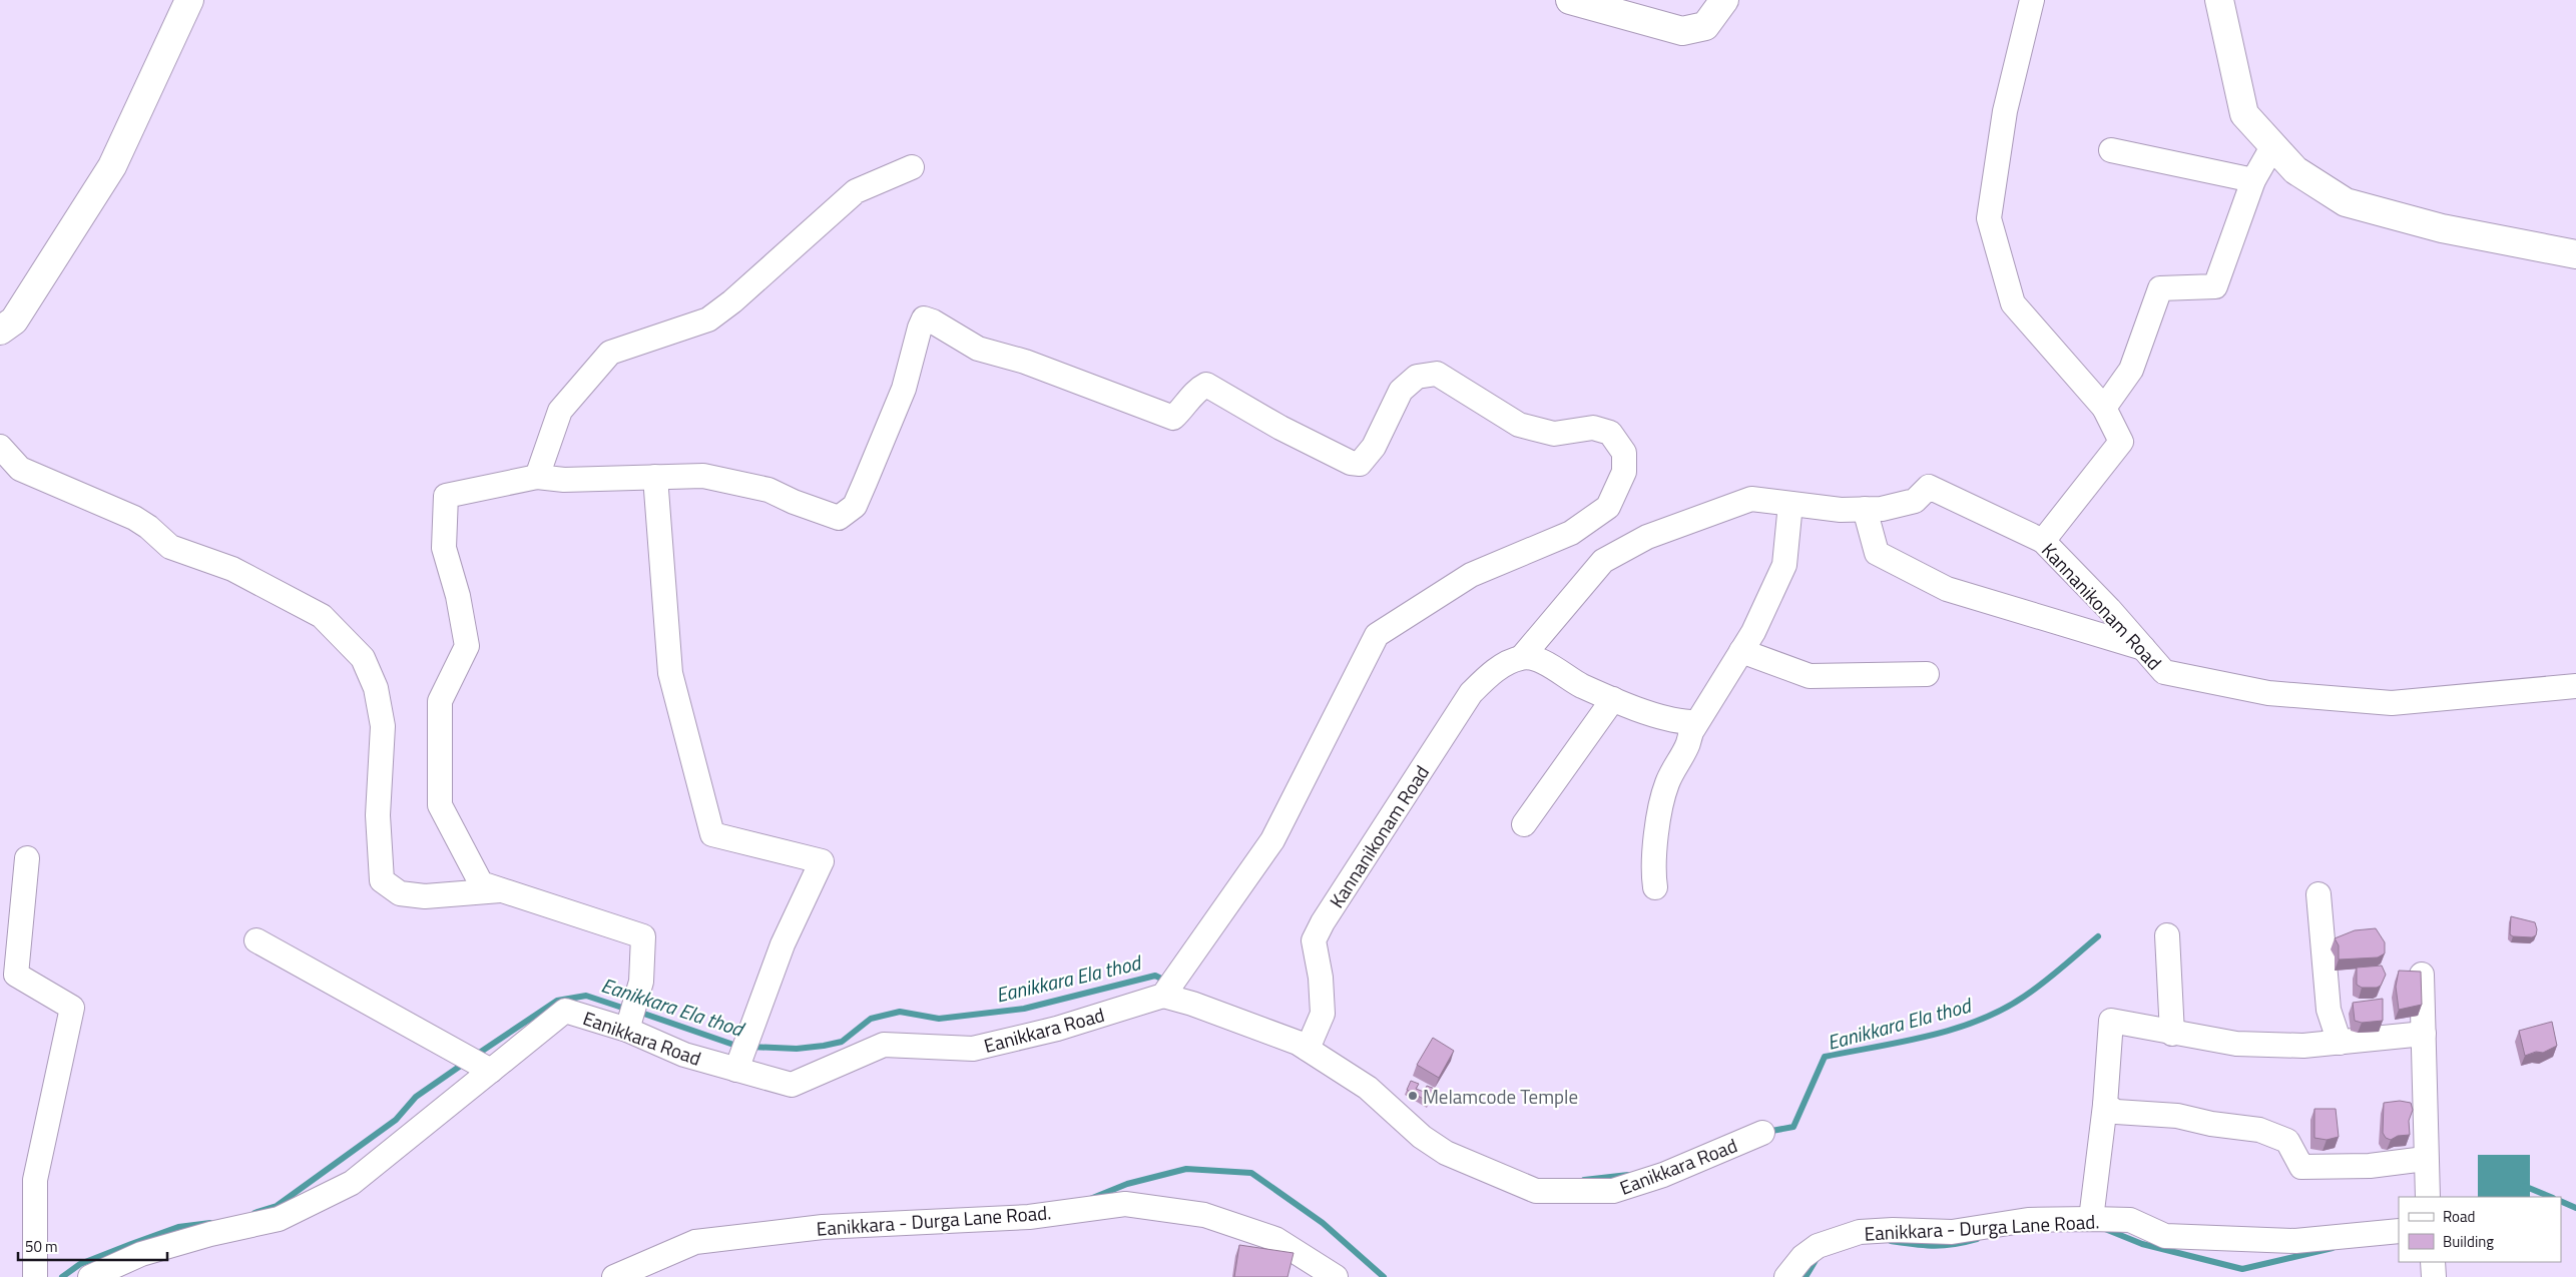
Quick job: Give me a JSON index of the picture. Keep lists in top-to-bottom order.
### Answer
{
  "streets": {
    "street": ["Kannanikonam Road", "Eanikkara Road", "Eanikkara - Durga Lane Road."]
  },
  "crossings": [
    ["Kannanikonam Road", "Eanikkara Road"]
  ],
  "water": ["Eanikkara Ela thod"],
  "places": ["Melamcode Temple"],
  "legend": ["Road", "Building"],
  "scale_bar": "50 m"
}
